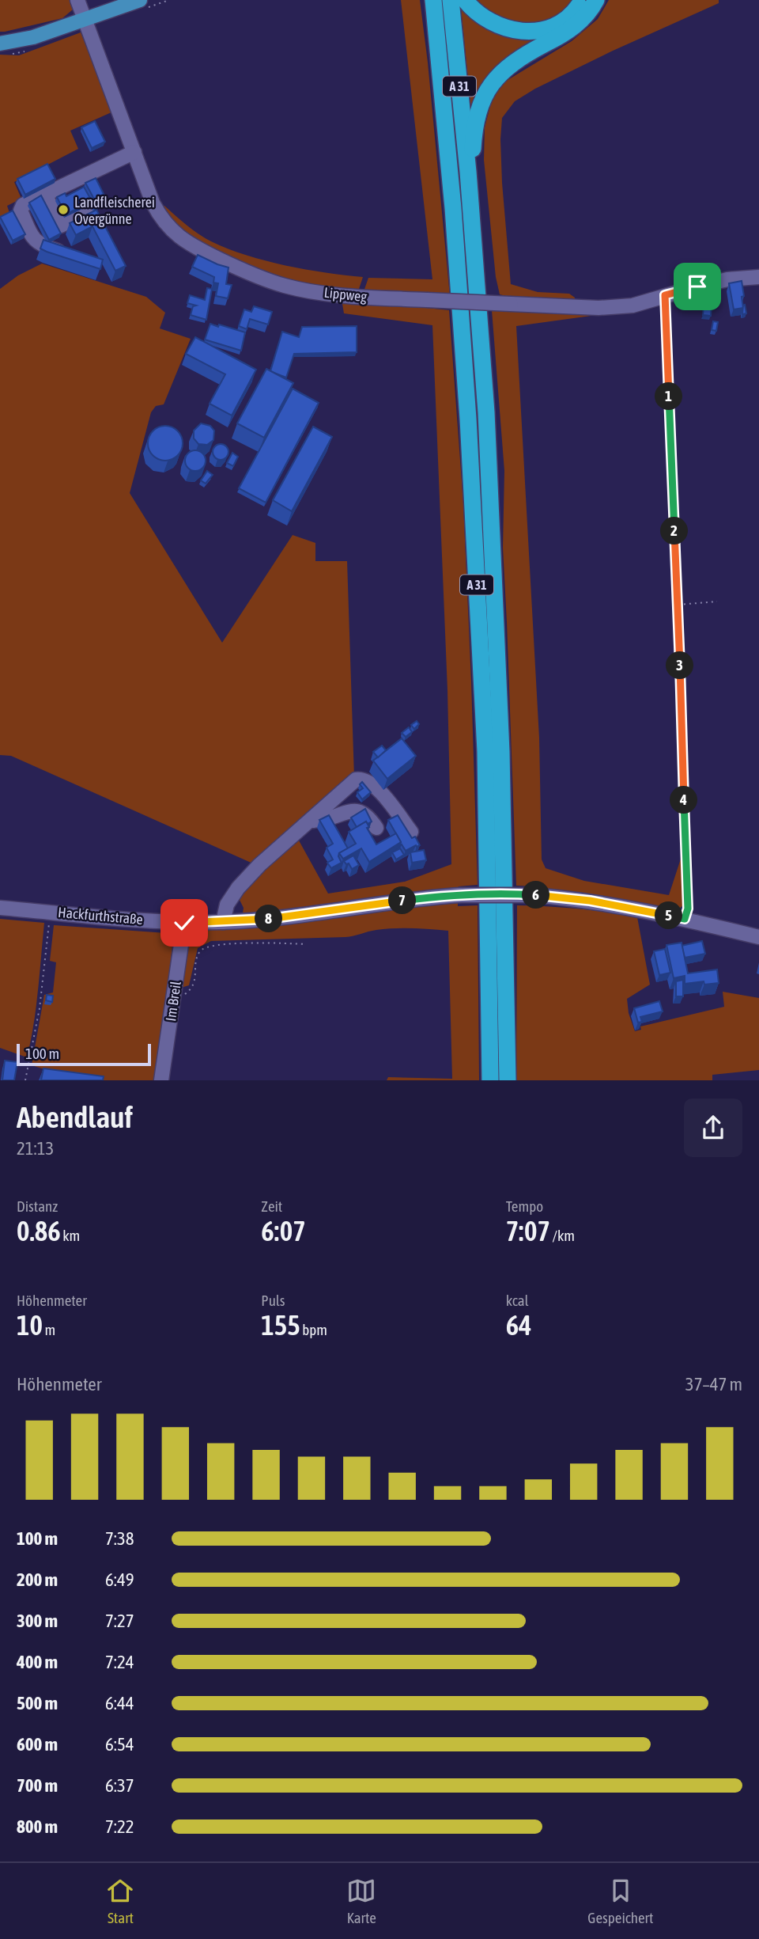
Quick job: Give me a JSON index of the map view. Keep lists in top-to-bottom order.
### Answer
{
  "streets": {
    "highway": ["A 31"],
    "street": ["Lippweg", "Hackfurthstraße", "Im Breil"]
  },
  "crossings": [
    ["Hackfurthstraße", "Im Breil"]
  ],
  "places": ["Landfleischerei Overgünne"],
  "scale_bar": "100 m",
  "page": {
    "pins": [
      "1",
      "2",
      "3",
      "4",
      "6",
      "7",
      "5",
      "8"
    ],
    "scale": "100 m",
    "heading": ["Abendlauf", "21:13"],
    "stats": [
      ["Distanz", "0.86 km"],
      ["Zeit", "6:07"],
      ["Tempo", "7:07 /km"],
      ["Höhenmeter", "10 m"],
      ["Puls", "155 bpm"],
      ["kcal", "64"]
    ],
    "chart": ["Höhenmeter", "37–47 m"],
    "list": [
      {
        "name": "100 m",
        "note": "7:38"
      },
      {
        "name": "200 m",
        "note": "6:49"
      },
      {
        "name": "300 m",
        "note": "7:27"
      },
      {
        "name": "400 m",
        "note": "7:24"
      },
      {
        "name": "500 m",
        "note": "6:44"
      },
      {
        "name": "600 m",
        "note": "6:54"
      },
      {
        "name": "700 m",
        "note": "6:37"
      },
      {
        "name": "800 m",
        "note": "7:22"
      }
    ],
    "tabs": ["Start", "Karte", "Gespeichert"]
  }
}
